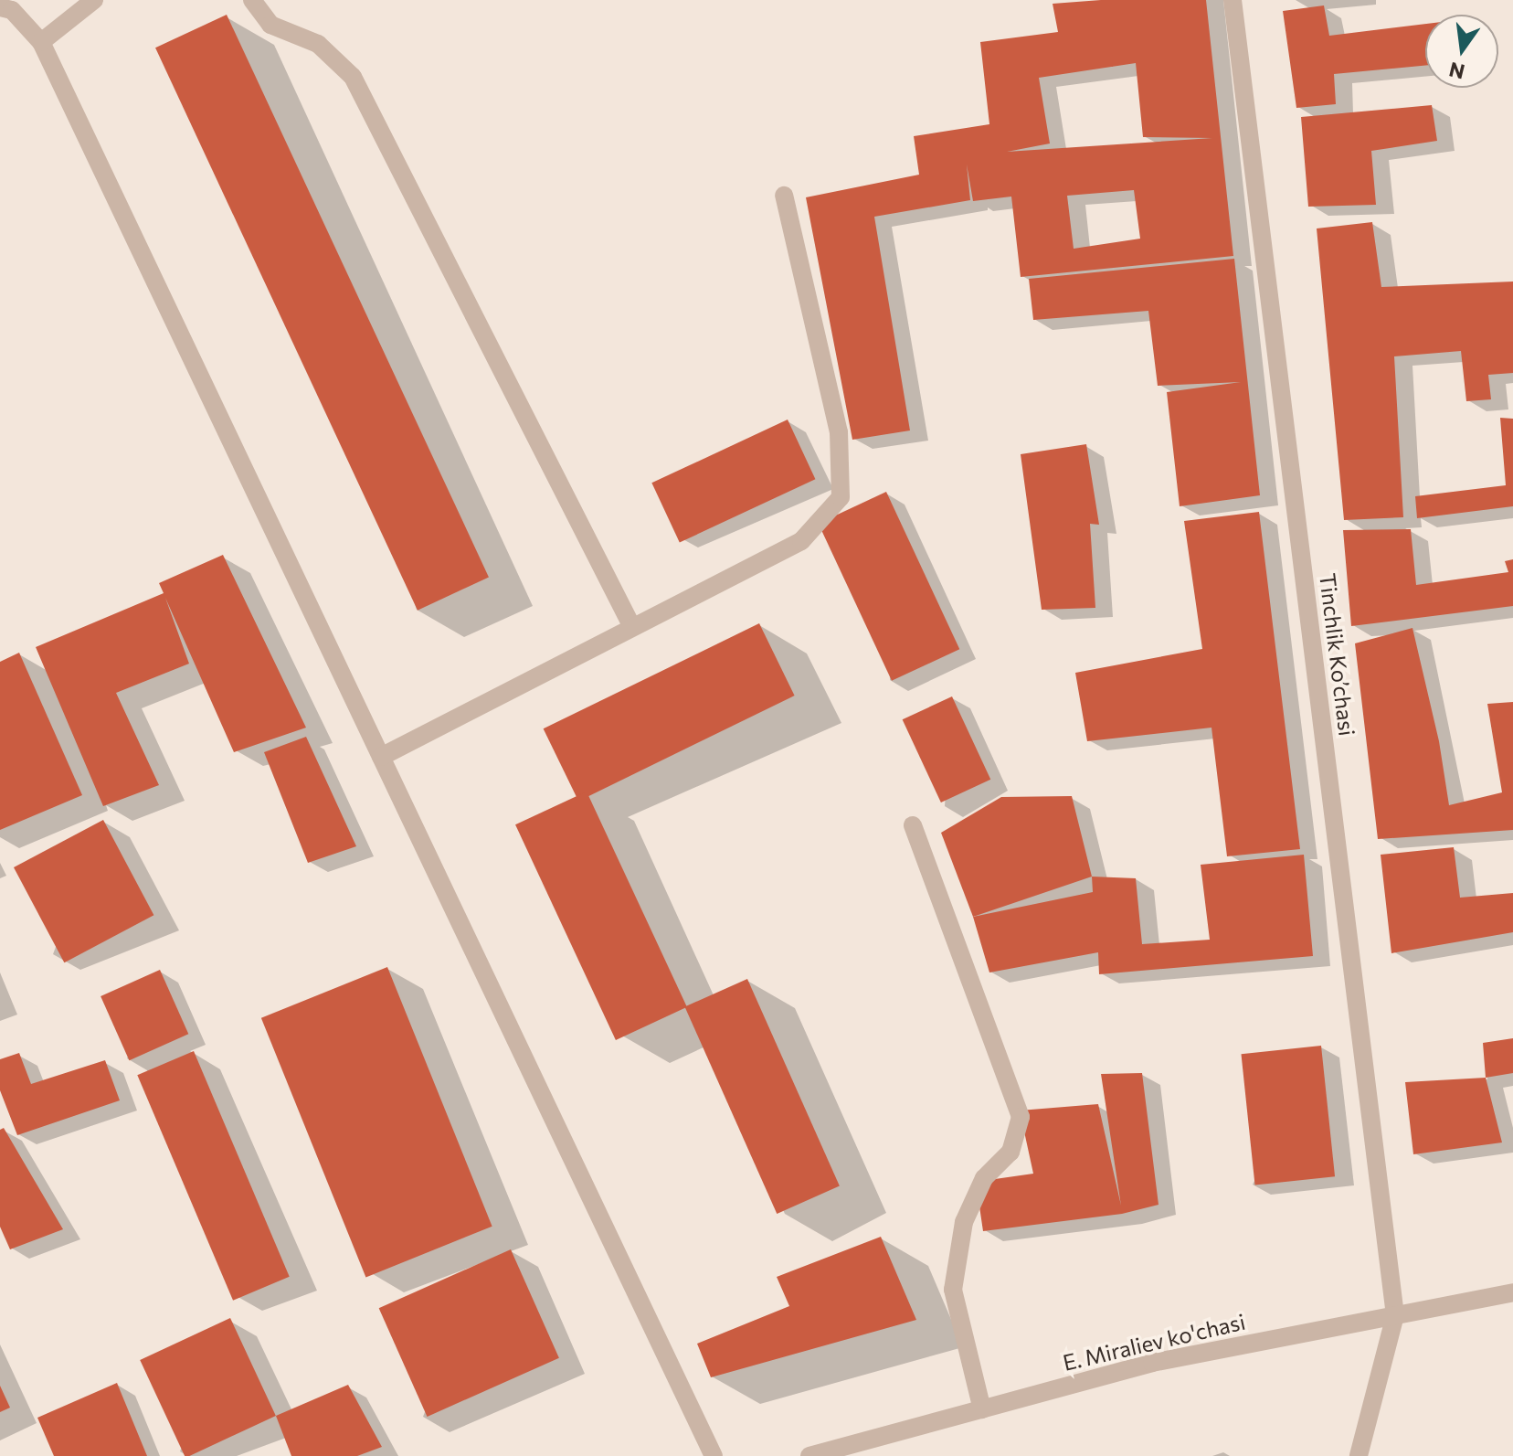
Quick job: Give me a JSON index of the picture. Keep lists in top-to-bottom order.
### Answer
{
  "streets": {
    "street": ["Tinchlik Ko’chasi", "E. Miraliev ko'chasi"]
  },
  "crossings": [
    ["Tinchlik Ko’chasi", "E. Miraliev ko'chasi"]
  ],
  "north": "bottom"
}
